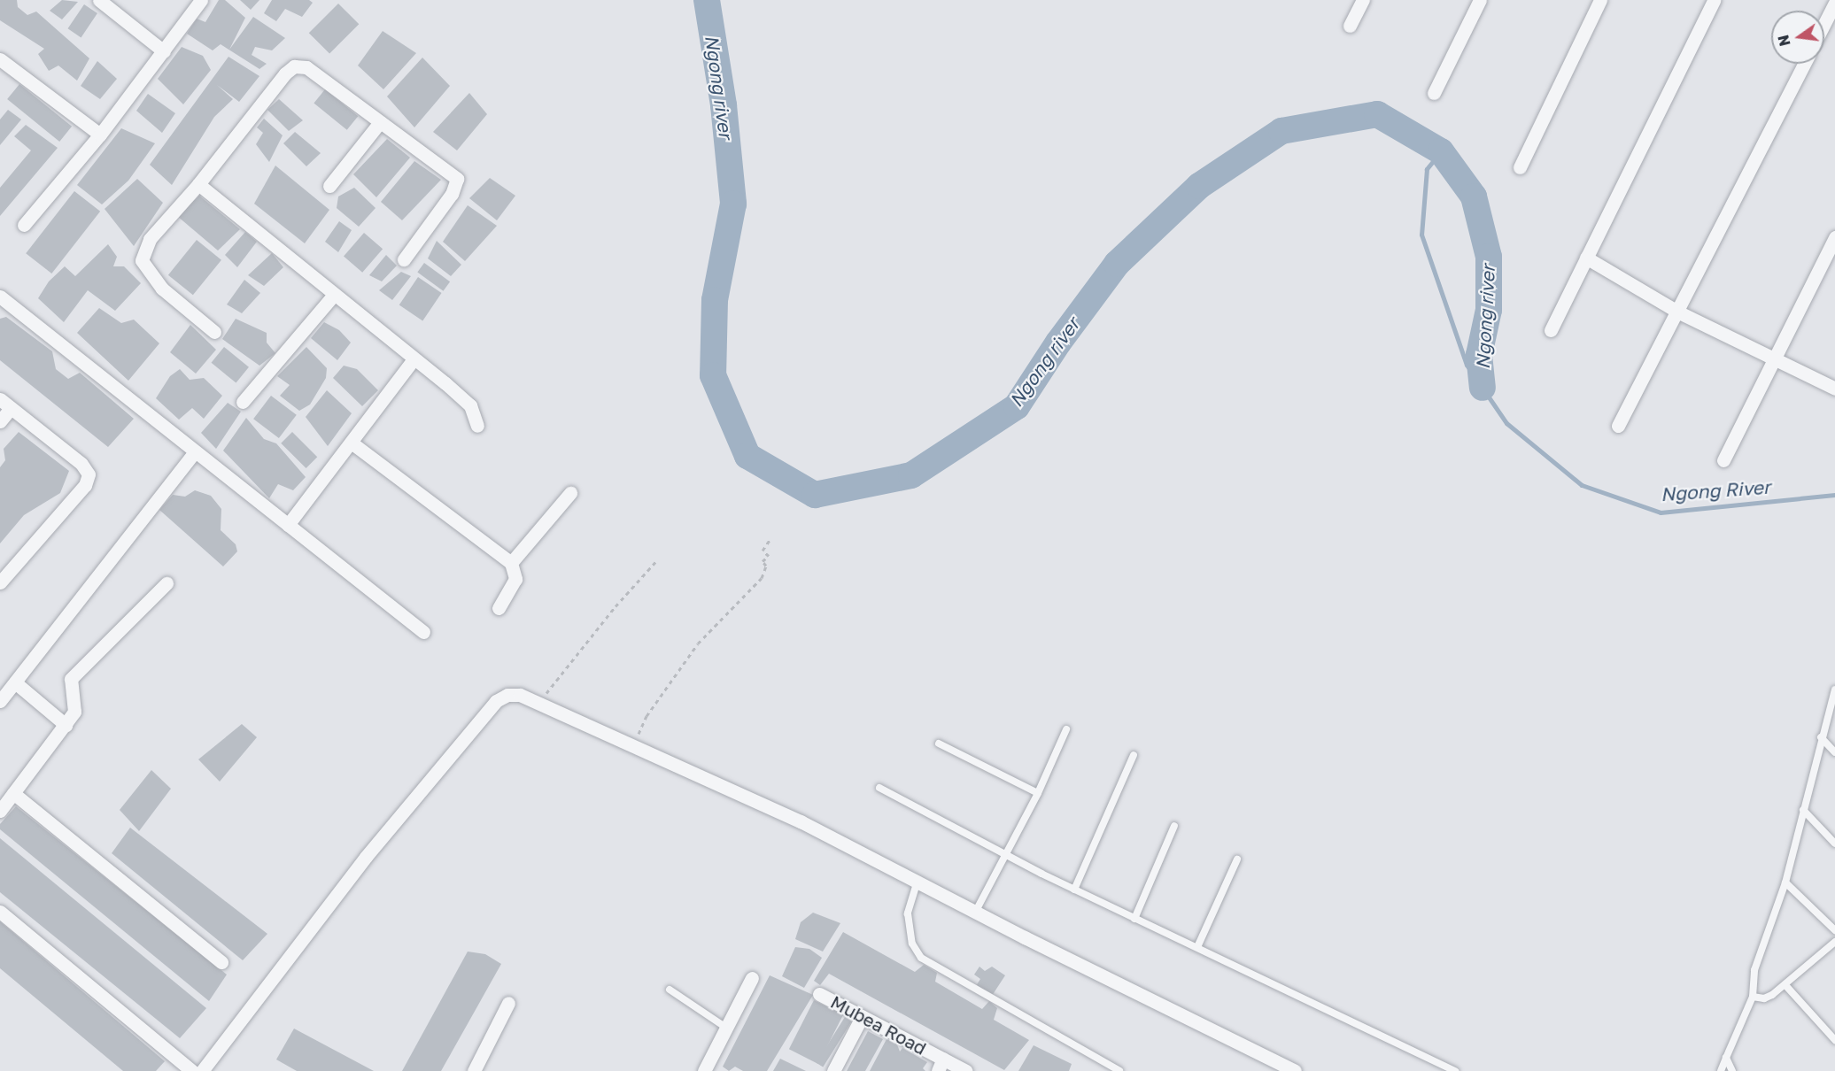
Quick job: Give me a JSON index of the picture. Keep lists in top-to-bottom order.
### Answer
{
  "streets": {
    "street": ["Mubea Road"]
  },
  "water": ["Ngong river", "Ngong River"],
  "north": "left"
}
